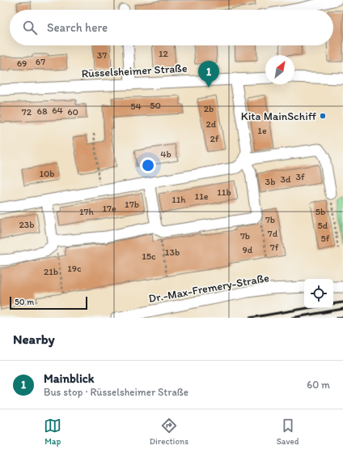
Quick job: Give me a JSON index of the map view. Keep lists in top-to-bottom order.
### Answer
{
  "streets": {
    "street": ["Rüsselsheimer Straße", "Dr.-Max-Fremery-Straße"]
  },
  "places": ["Kita MainSchiff"],
  "house_numbers": [
    "12",
    "37",
    "67",
    "69",
    "50",
    "54",
    "2b",
    "64",
    "68",
    "72",
    "60",
    "2d",
    "1e",
    "2f",
    "4b",
    "10b",
    "3f",
    "3d",
    "3b",
    "11b",
    "11e",
    "11h",
    "17b",
    "17e",
    "17h",
    "5b",
    "7b",
    "23b",
    "5d",
    "7d",
    "7b",
    "5f",
    "7f",
    "9d",
    "13b",
    "15c",
    "19c",
    "21b"
  ],
  "scale_bar": "50 m",
  "north": "top right",
  "page": {
    "search": "Search here",
    "pins": "1",
    "scale": "50 m",
    "heading": "Nearby",
    "list": [
      {
        "mark": "1",
        "name": "Mainblick",
        "note": "Bus stop · Rüsselsheimer Straße",
        "value": "60 m"
      }
    ],
    "nav": ["Map", "Directions", "Saved"]
  }
}
